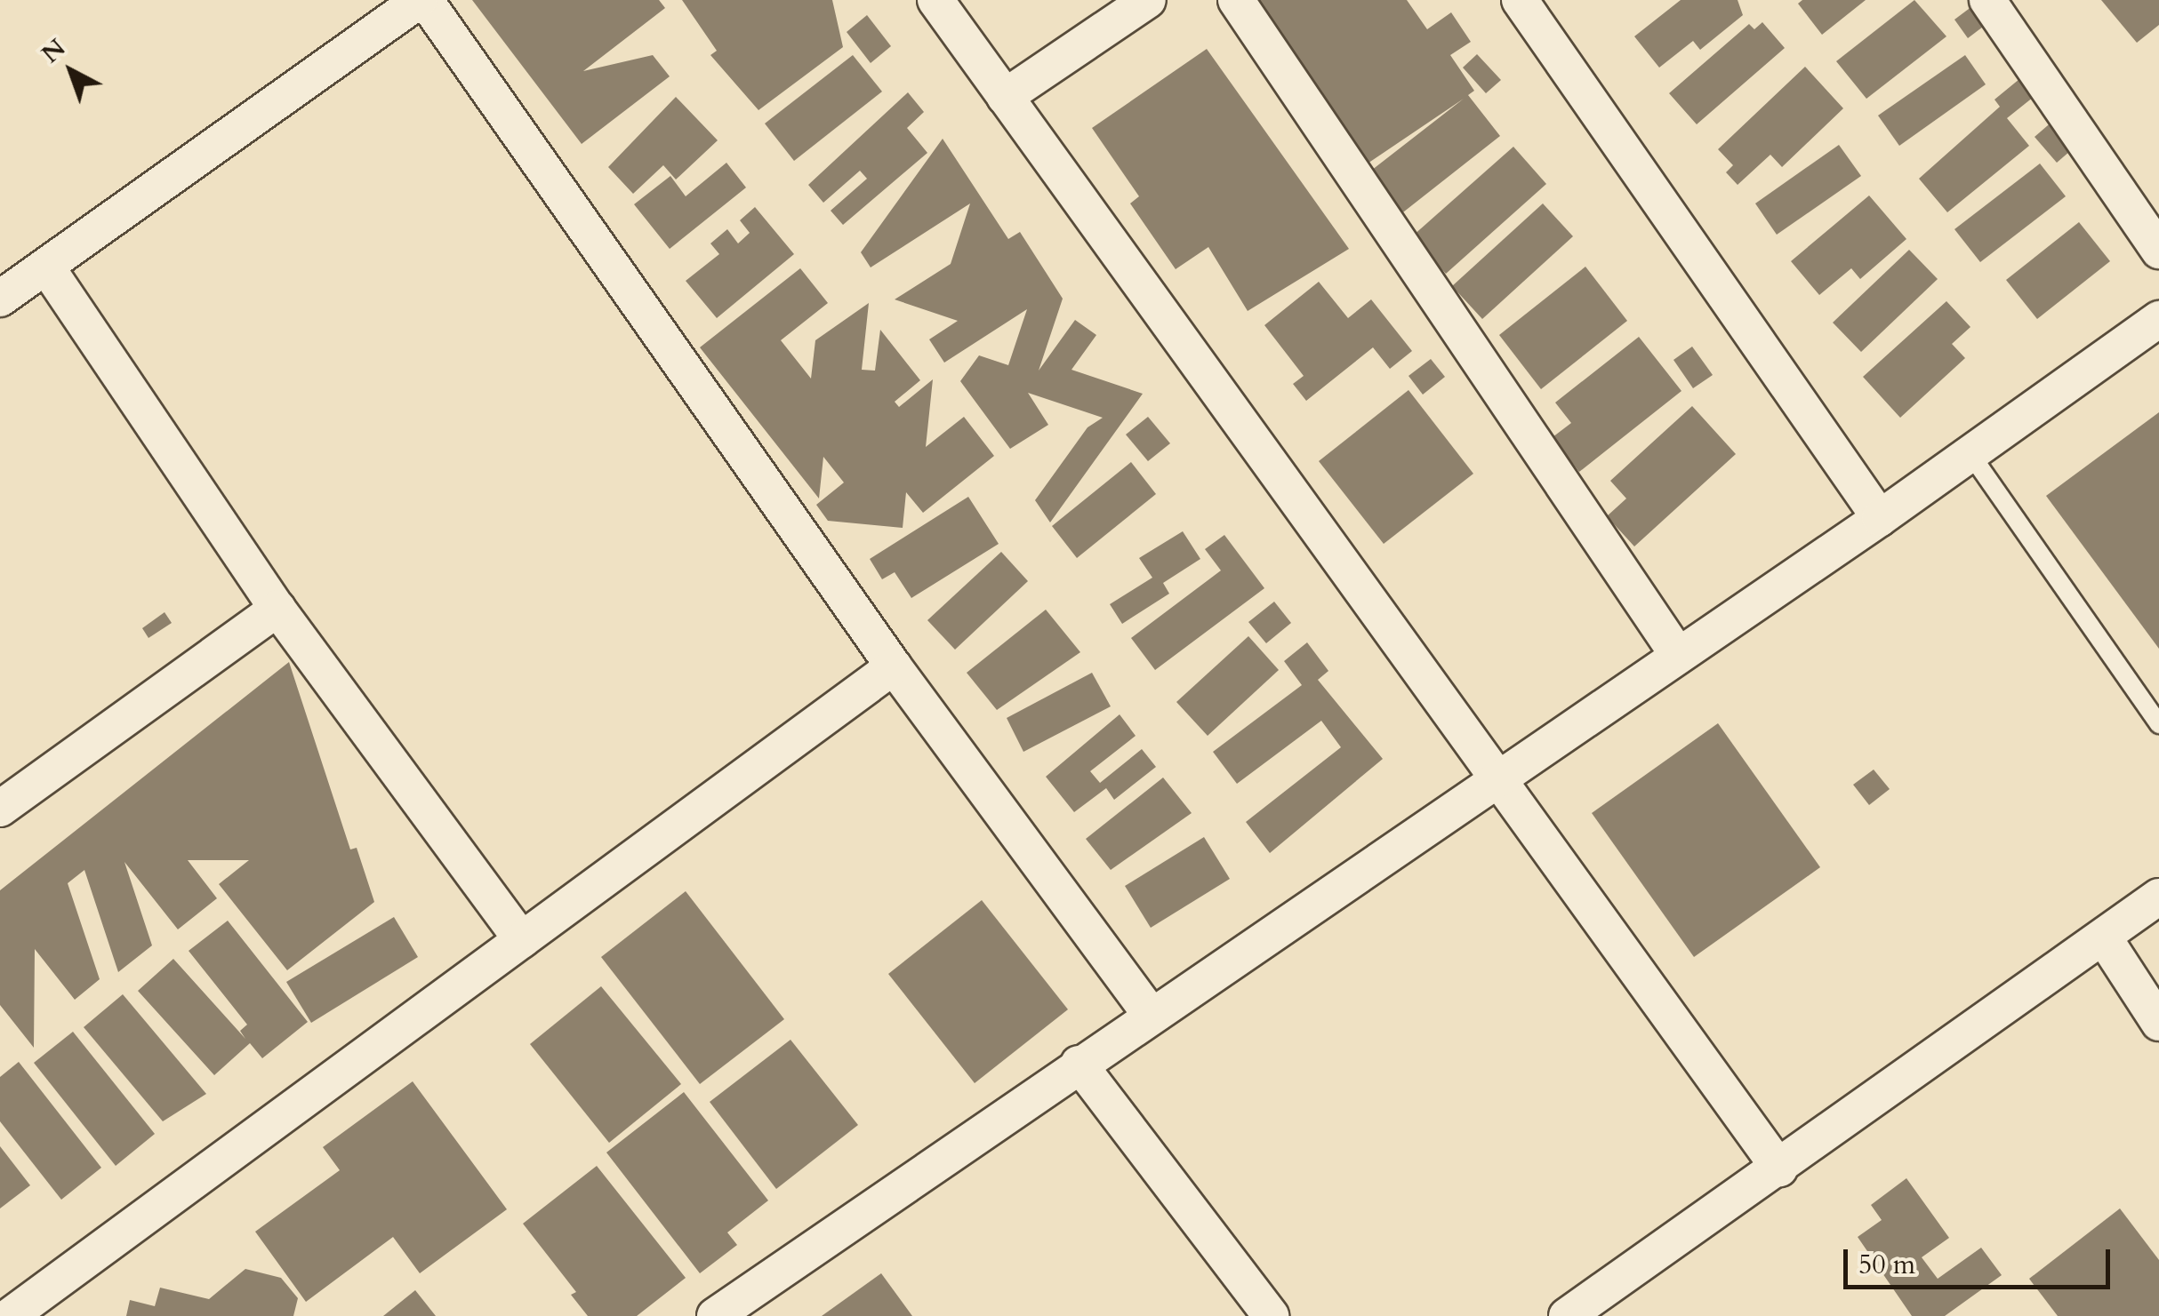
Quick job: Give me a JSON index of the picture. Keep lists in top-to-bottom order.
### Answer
{
  "scale_bar": "50 m",
  "north": "top left"
}
